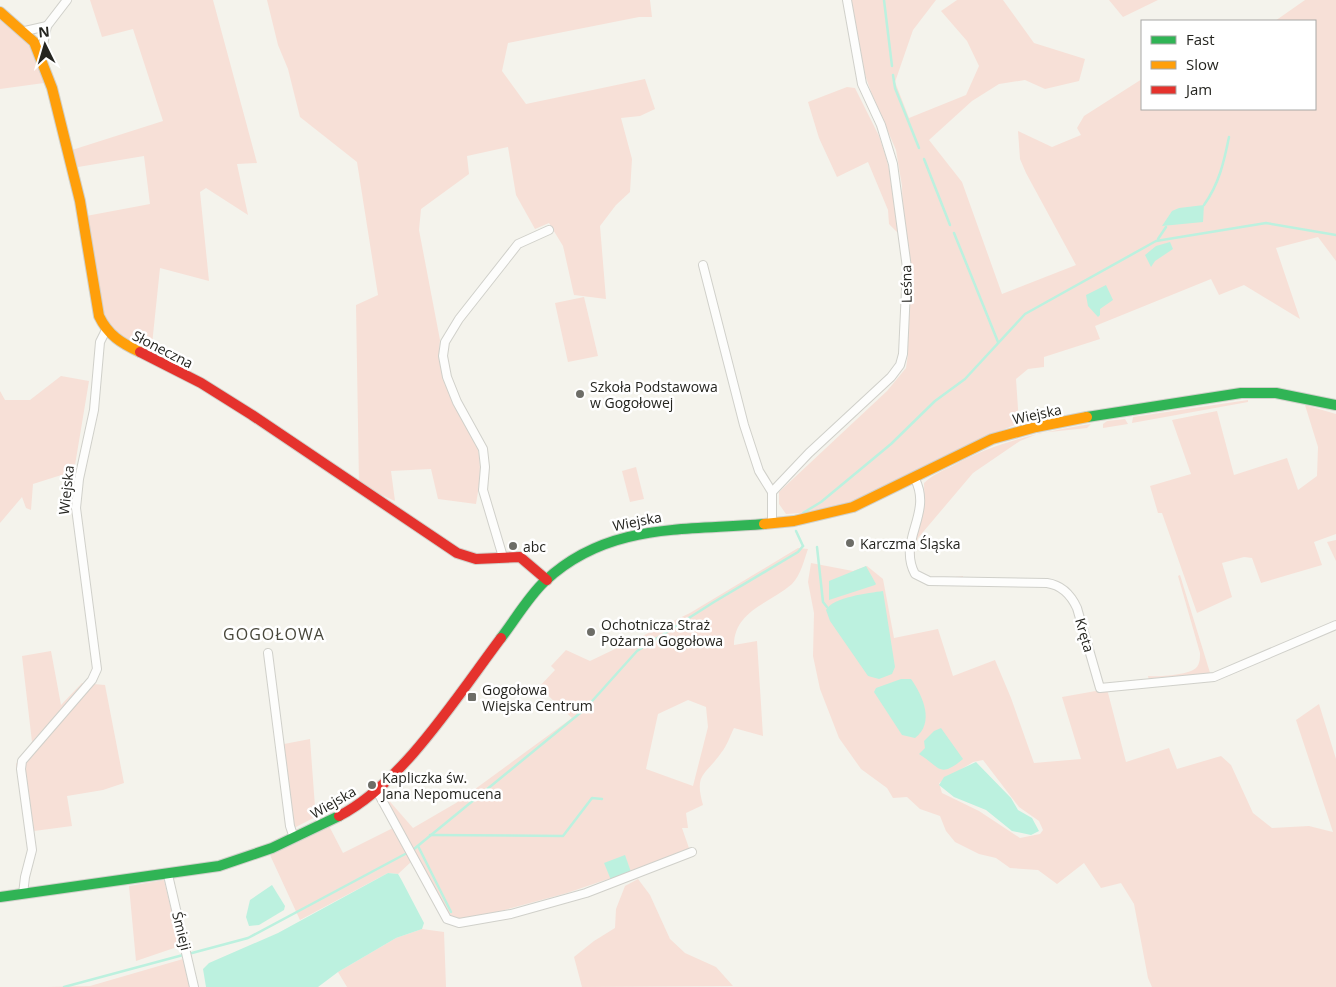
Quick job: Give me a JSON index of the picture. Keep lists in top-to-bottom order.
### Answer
{
  "streets": {
    "street": [
      "Leśna",
      "Słoneczna",
      "Wiejska",
      "Kręta",
      "Śmieji"
    ]
  },
  "crossings": [
    ["Słoneczna", "Wiejska"],
    ["Wiejska", "Kręta"],
    ["Wiejska", "Śmieji"]
  ],
  "districts": ["GOGOŁOWA"],
  "places": {
    "other": [
      "Szkoła Podstawowa w Gogołowej",
      "Karczma Śląska",
      "abc",
      "Ochotnicza Straż Pożarna Gogołowa",
      "Kapliczka św. Jana Nepomucena"
    ],
    "transit": ["Gogołowa Wiejska Centrum"]
  },
  "legend": ["Fast", "Slow", "Jam"],
  "north": "top"
}
